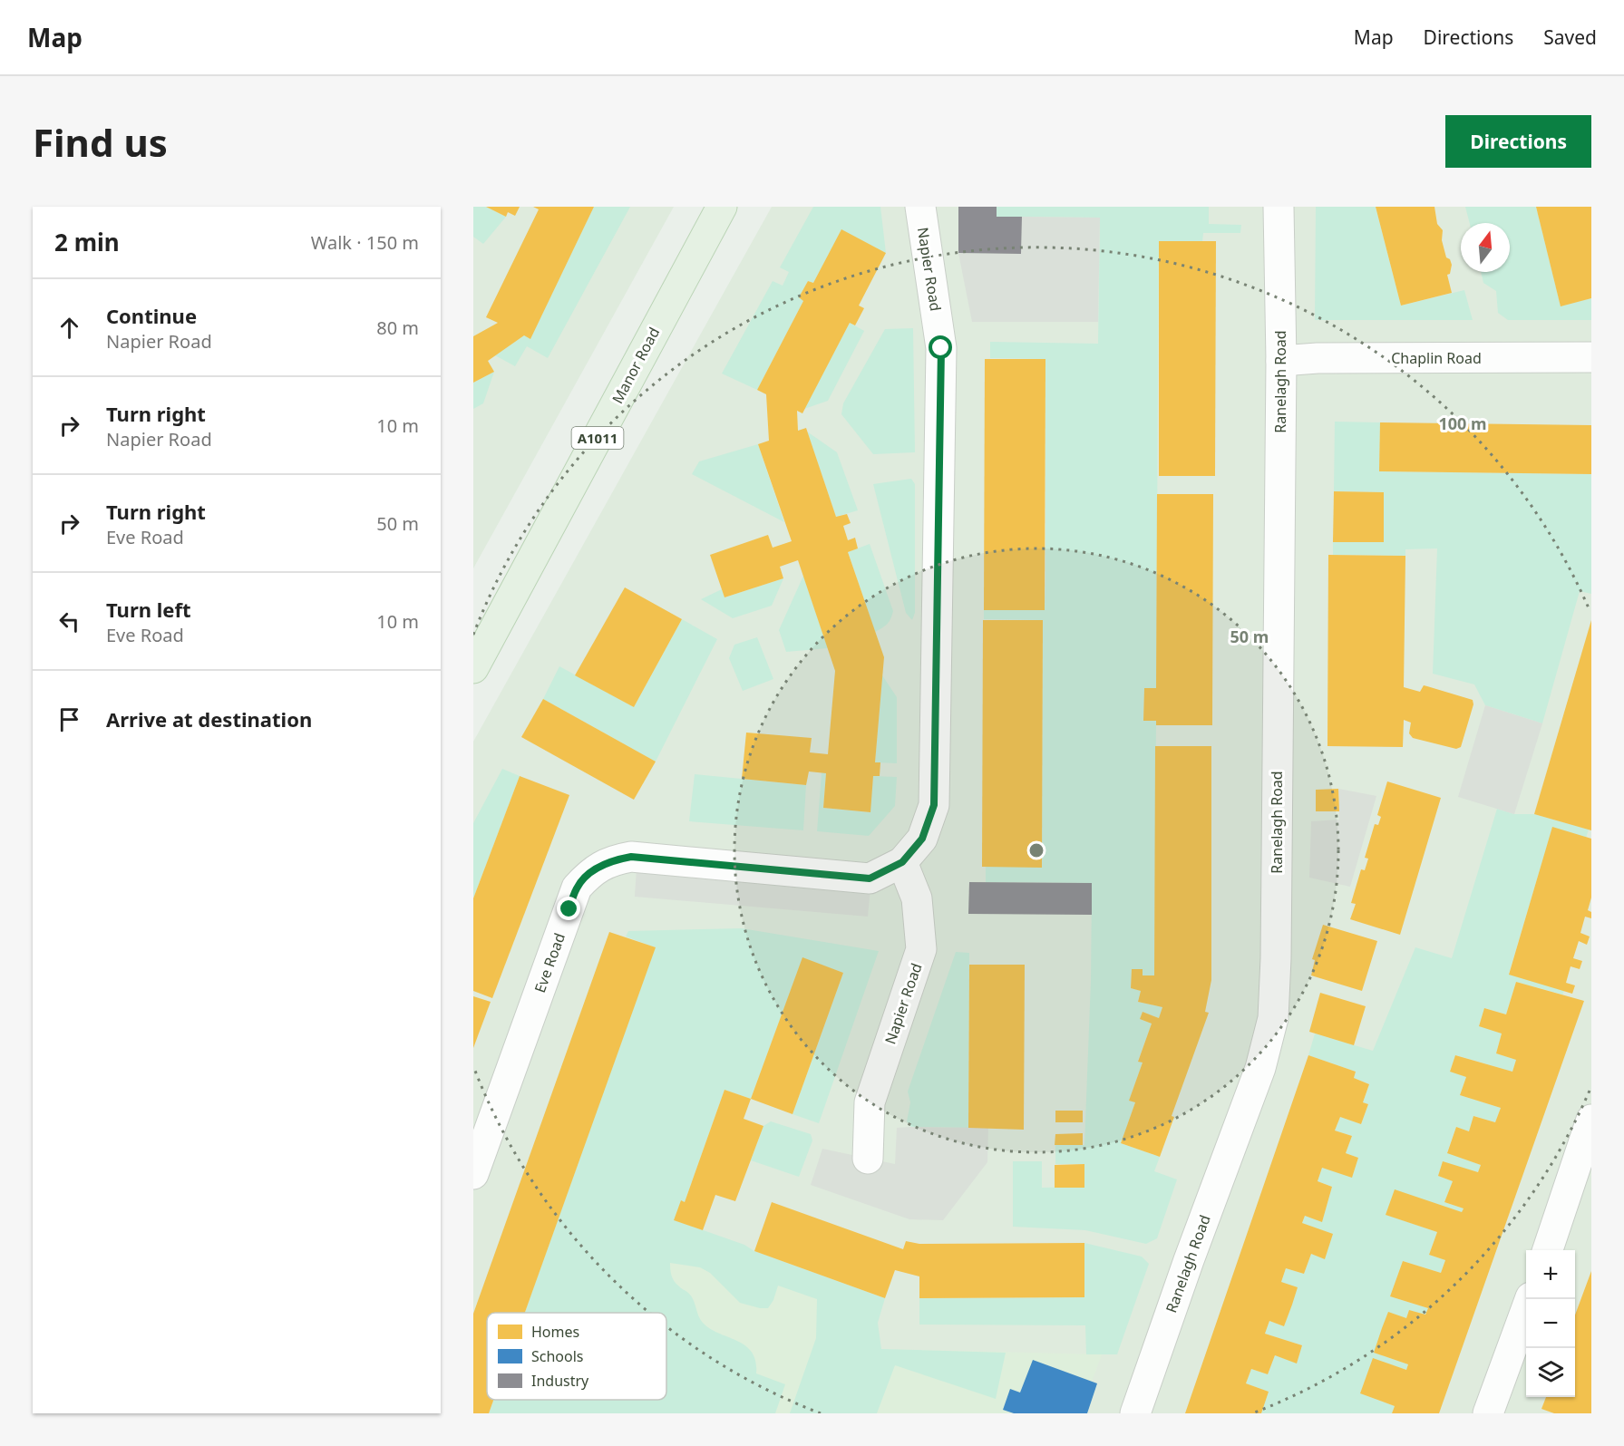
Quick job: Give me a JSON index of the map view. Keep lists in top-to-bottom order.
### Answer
{
  "streets": {
    "main road": ["Manor Road", "A1011"],
    "street": [
      "Napier Road",
      "Chaplin Road",
      "Ranelagh Road",
      "Eve Road"
    ]
  },
  "crossings": [
    ["Napier Road", "Eve Road"],
    ["Chaplin Road", "Ranelagh Road"]
  ],
  "legend": ["Homes", "Schools", "Industry"],
  "north": "top",
  "page": {
    "header": "Map",
    "nav": ["Map", "Directions", "Saved"],
    "buttons": "Directions",
    "title": "Find us",
    "heading": ["2 min", "Walk · 150 m"],
    "list": [
      ["Continue", "Napier Road", "80 m"],
      ["Turn right", "Napier Road", "10 m"],
      ["Turn right", "Eve Road", "50 m"],
      ["Turn left", "Eve Road", "10 m"],
      "Arrive at destination"
    ],
    "map_buttons": ["+", "−"]
  },
  "rings": ["100 m", "50 m"]
}
